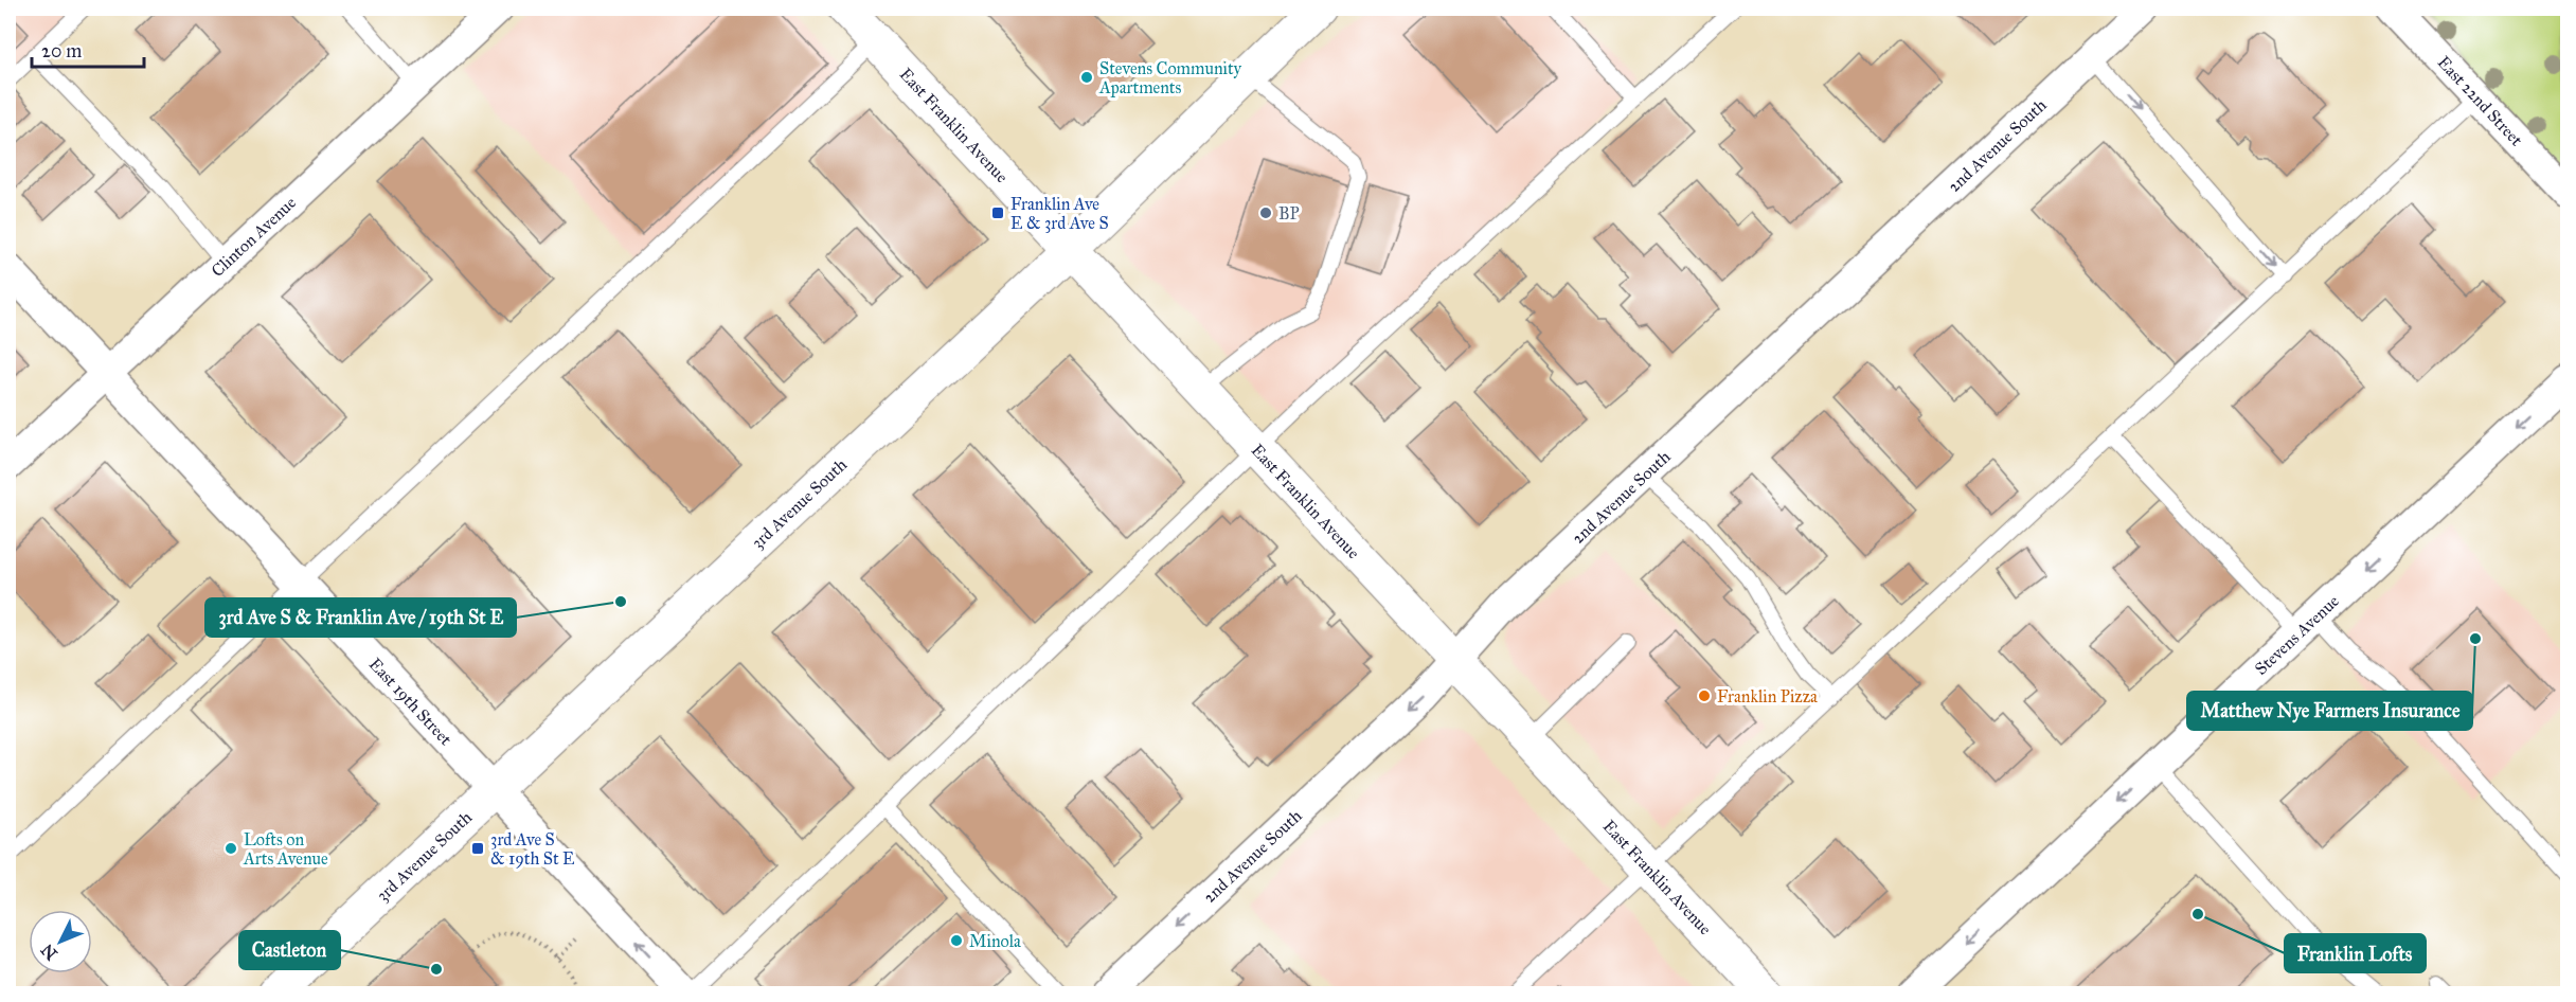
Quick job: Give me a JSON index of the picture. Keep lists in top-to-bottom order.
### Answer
{
  "streets": {
    "street": [
      "East 22nd Street",
      "East Franklin Avenue",
      "2nd Avenue South",
      "Clinton Avenue",
      "3rd Avenue South",
      "Stevens Avenue",
      "East 19th Street"
    ]
  },
  "crossings": [
    ["East Franklin Avenue", "2nd Avenue South"],
    ["East Franklin Avenue", "3rd Avenue South"],
    ["Clinton Avenue", "East 19th Street"],
    ["3rd Avenue South", "East 19th Street"]
  ],
  "one_way": ["Stevens Avenue"],
  "places": {
    "other": [
      "Stevens Community Apartments",
      "BP",
      "3rd Ave S & Franklin Ave / 19th St E",
      "Matthew Nye Farmers Insurance",
      "Franklin Pizza",
      "Lofts on Arts Avenue",
      "Franklin Lofts",
      "Minola",
      "Castleton"
    ],
    "transit": ["Franklin Ave E & 3rd Ave S", "3rd Ave S & 19th St E"]
  },
  "scale_bar": "20 m",
  "north": "bottom left"
}
